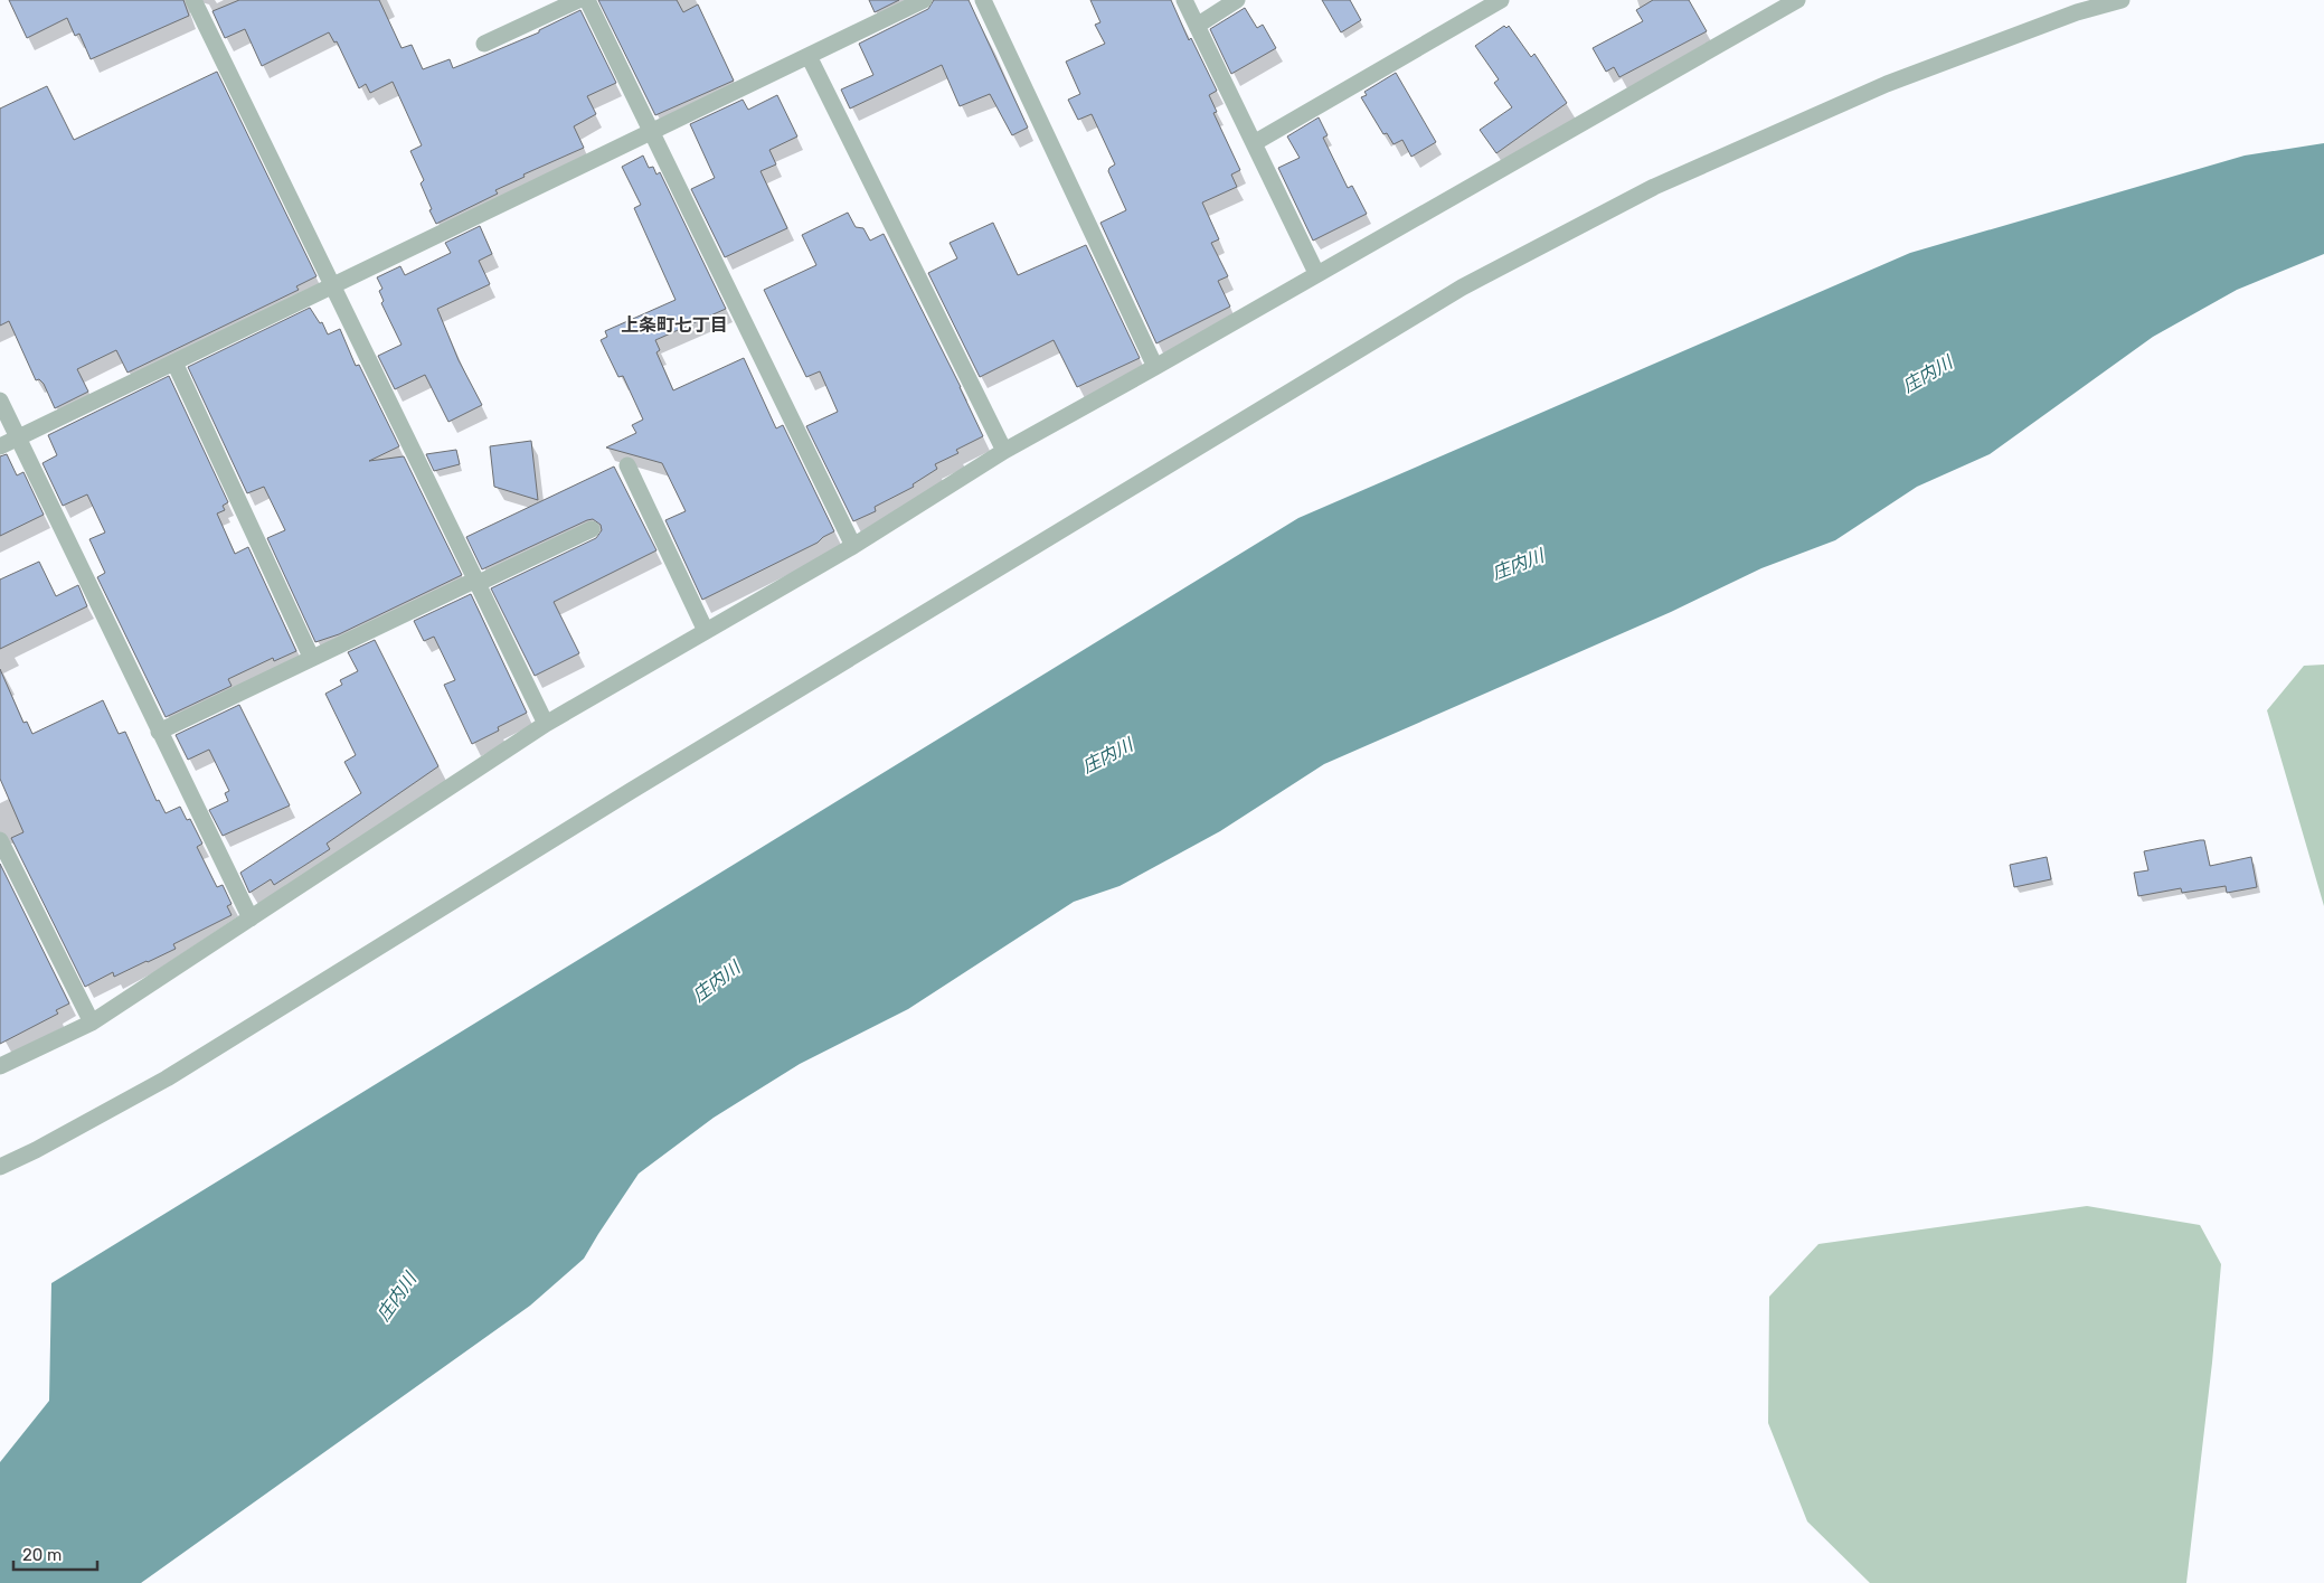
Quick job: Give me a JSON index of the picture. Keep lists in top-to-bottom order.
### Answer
{
  "districts": ["上条町七丁目"],
  "water": ["庄内川"],
  "scale_bar": "20 m"
}
